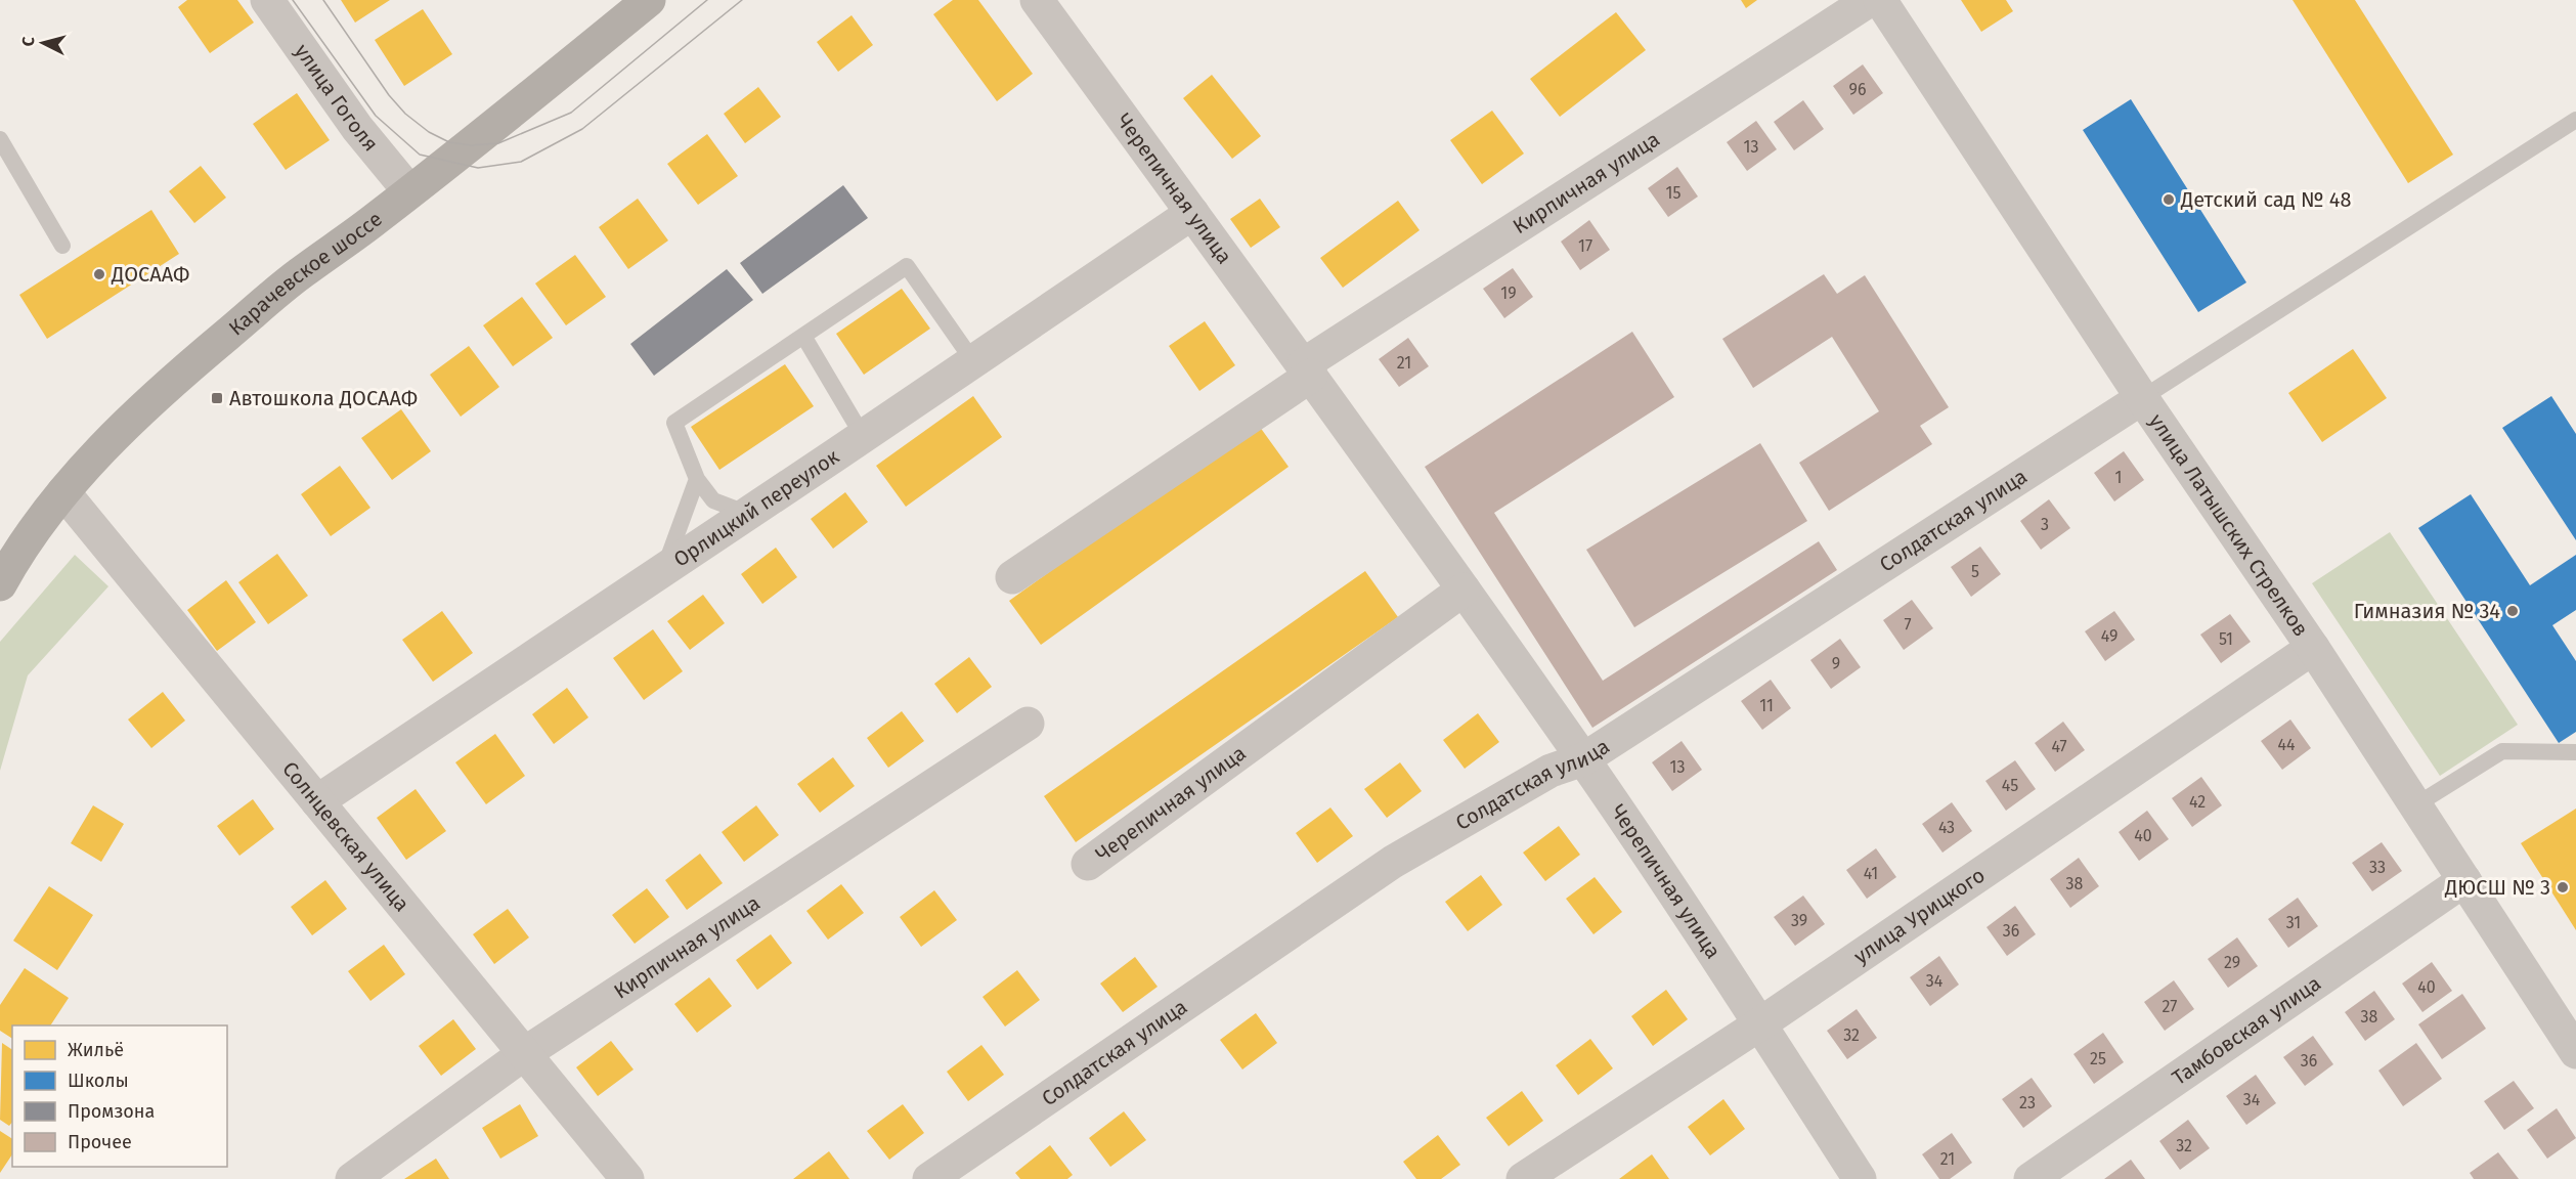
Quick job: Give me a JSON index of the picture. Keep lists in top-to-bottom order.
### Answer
{
  "streets": {
    "highway": ["Карачевское шоссе"],
    "street": [
      "улица Гоголя",
      "Кирпичная улица",
      "Черепичная улица",
      "Орлицкий переулок",
      "Солдатская улица",
      "улица Латышских Стрелков",
      "Солнцевская улица",
      "улица Урицкого",
      "Тамбовская улица"
    ]
  },
  "crossings": [
    ["улица Гоголя", "Карачевское шоссе"],
    ["Кирпичная улица", "Черепичная улица"],
    ["Кирпичная улица", "Солнцевская улица"],
    ["Черепичная улица", "Орлицкий переулок"],
    ["Черепичная улица", "Солдатская улица"],
    ["Черепичная улица", "улица Урицкого"],
    ["Карачевское шоссе", "Солнцевская улица"],
    ["Орлицкий переулок", "Солнцевская улица"],
    ["Солдатская улица", "улица Латышских Стрелков"],
    ["улица Латышских Стрелков", "улица Урицкого"],
    ["улица Латышских Стрелков", "Тамбовская улица"]
  ],
  "places": {
    "other": [
      "Детский сад № 48",
      "ДОСААФ",
      "Гимназия № 34",
      "ДЮСШ № 3"
    ],
    "transit": ["Автошкола ДОСААФ"]
  },
  "house_numbers": [
    "96",
    "13",
    "15",
    "17",
    "19",
    "21",
    "1",
    "3",
    "5",
    "7",
    "49",
    "51",
    "9",
    "11",
    "44",
    "47",
    "13",
    "45",
    "42",
    "43",
    "40",
    "33",
    "41",
    "38",
    "39",
    "31",
    "36",
    "29",
    "34",
    "40",
    "27",
    "38",
    "32",
    "25",
    "36",
    "34",
    "23",
    "32",
    "21"
  ],
  "legend": [
    "Жильё",
    "Школы",
    "Промзона",
    "Прочее"
  ],
  "north": "left"
}
